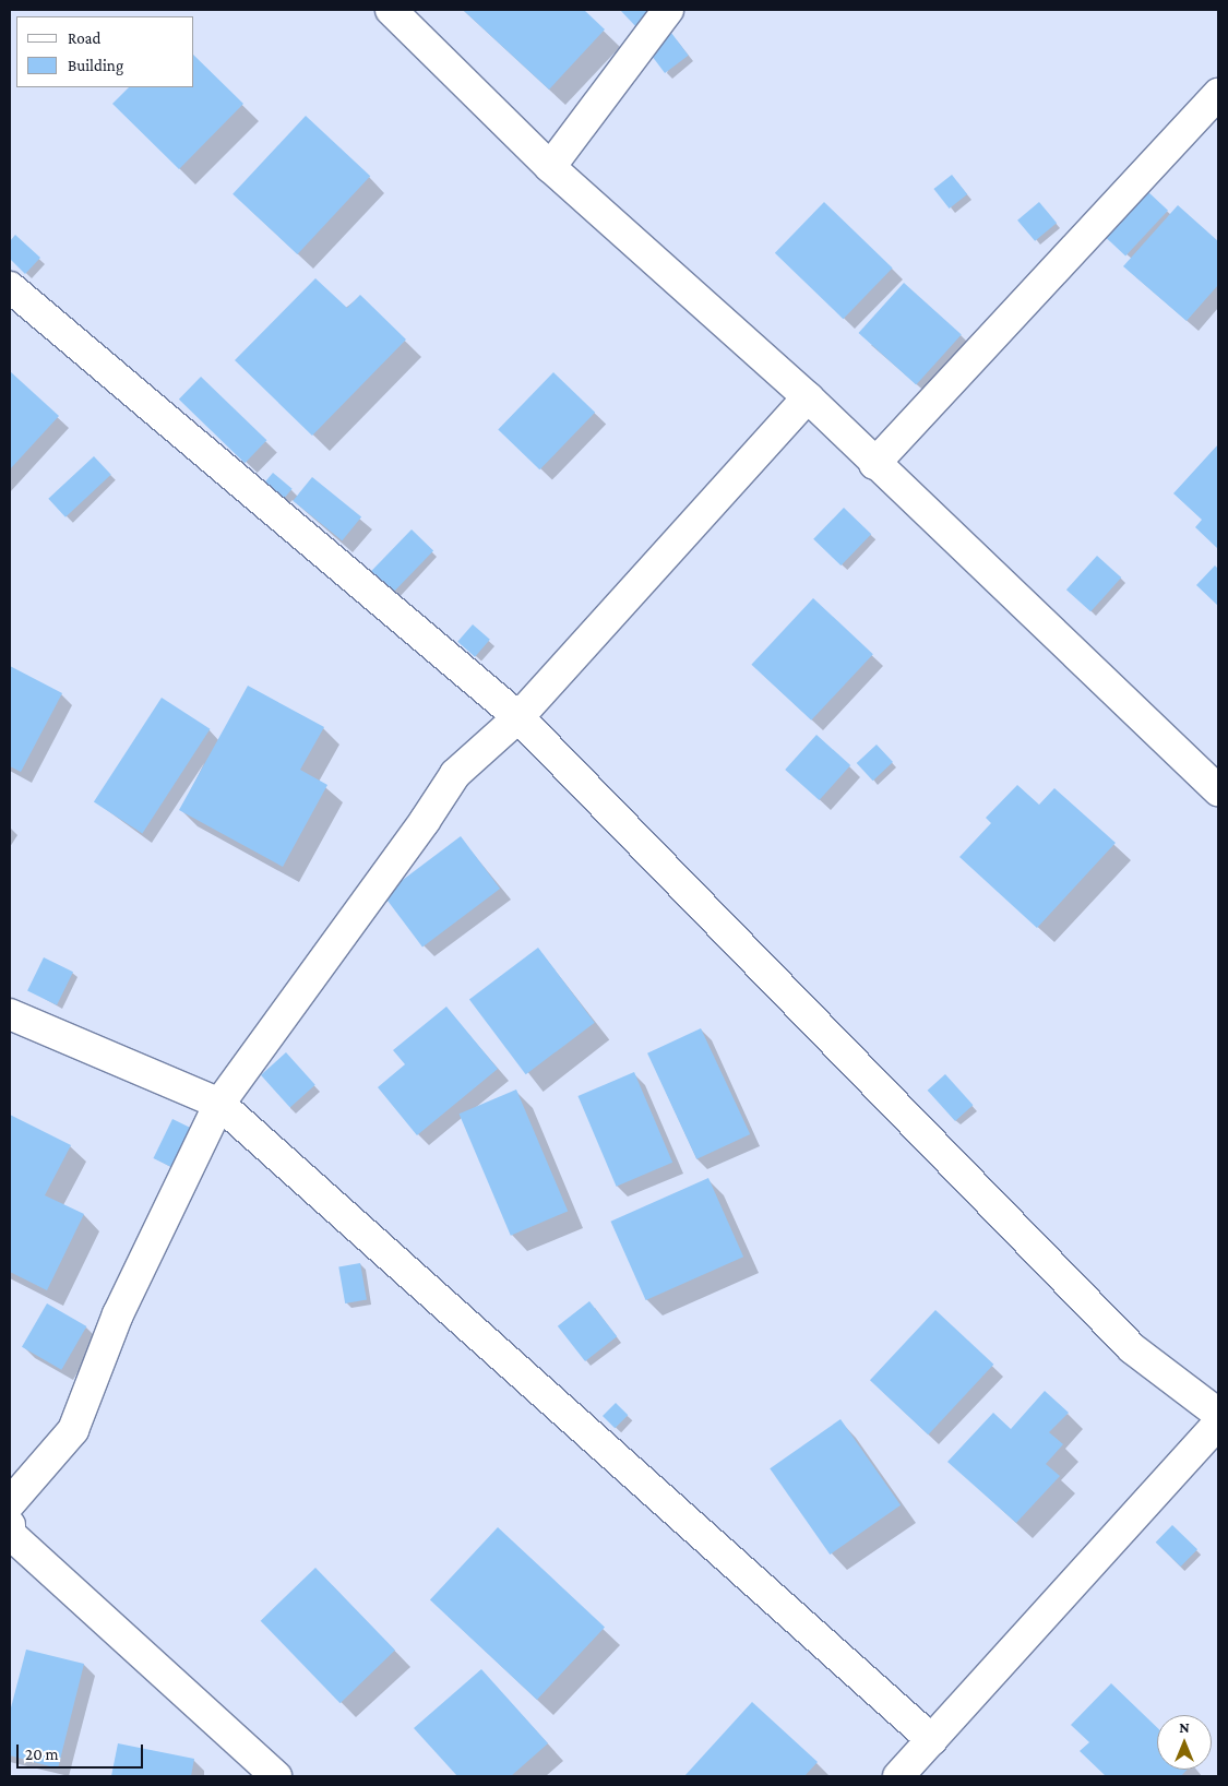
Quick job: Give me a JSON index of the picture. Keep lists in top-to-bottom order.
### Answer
{
  "legend": ["Road", "Building"],
  "scale_bar": "20 m",
  "north": "top"
}
